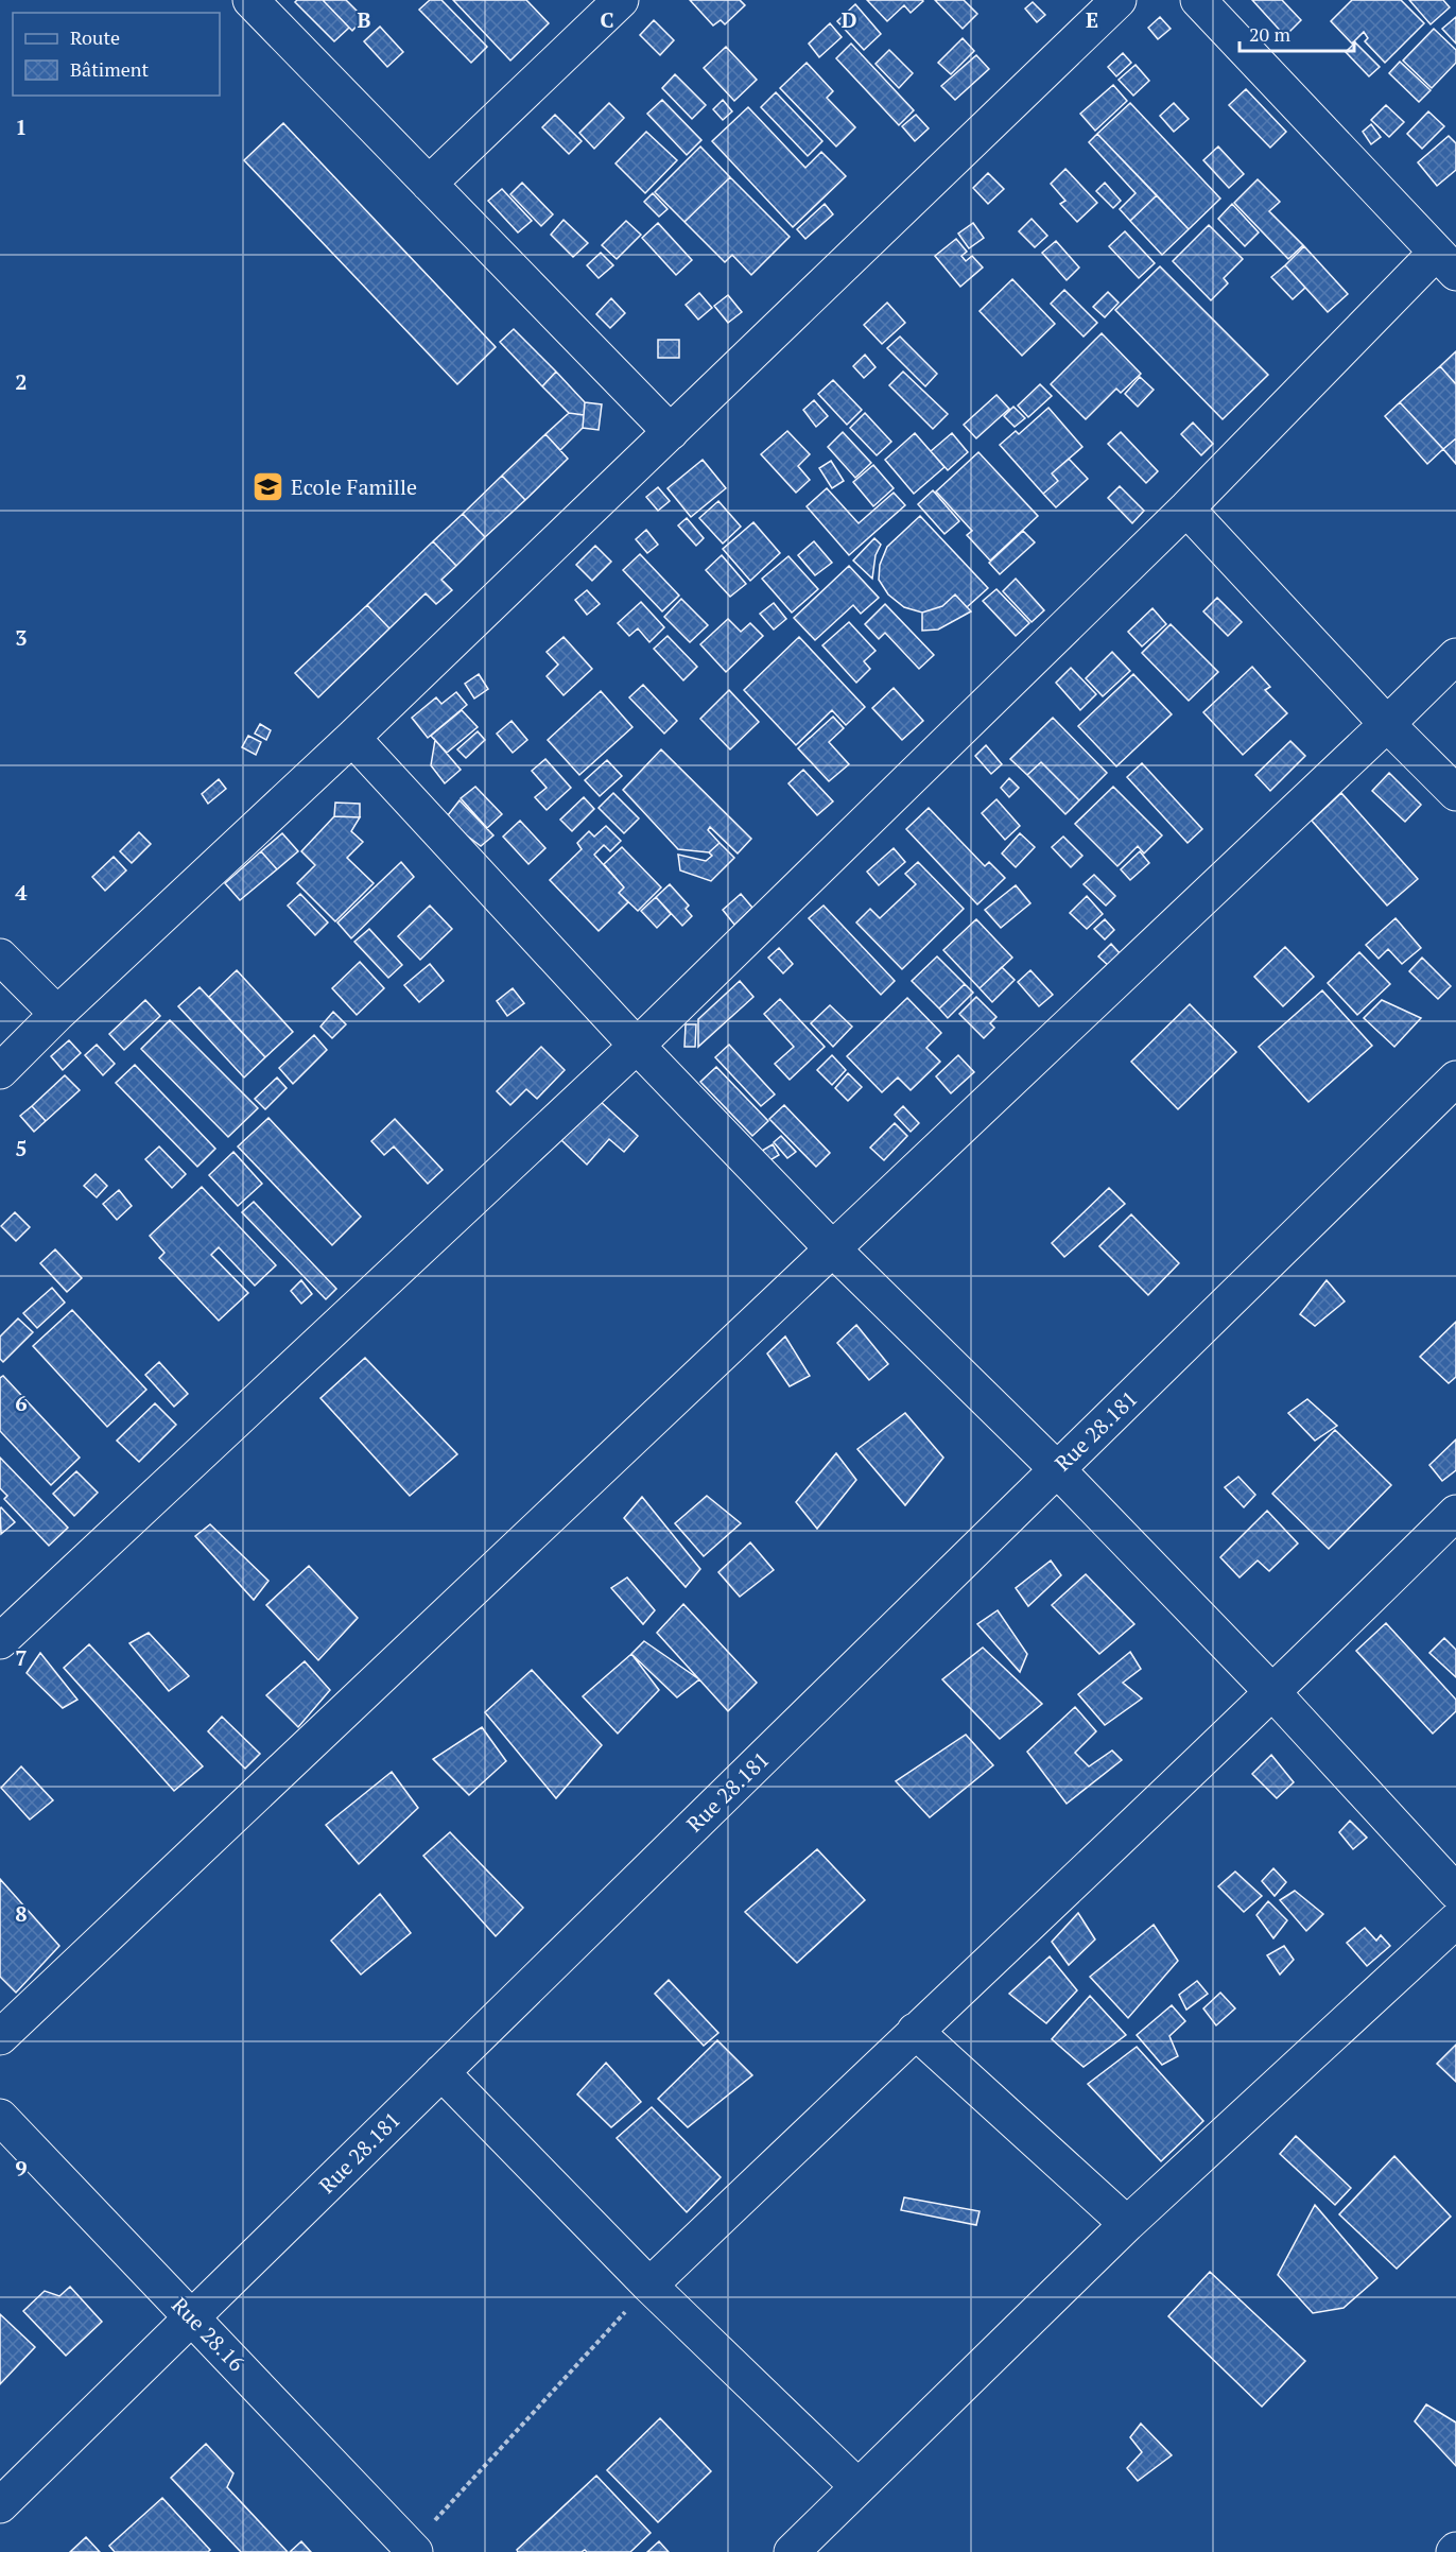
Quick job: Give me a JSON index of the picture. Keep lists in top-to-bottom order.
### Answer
{
  "streets": {
    "street": ["Rue 28.181", "Rue 28.16"]
  },
  "crossings": [
    ["Rue 28.181", "Rue 28.16"]
  ],
  "places": {
    "school or university": ["Ecole Famille"]
  },
  "legend": ["Route", "Bâtiment"],
  "scale_bar": "20 m",
  "grid": {
    "columns": [
      "B",
      "C",
      "D",
      "E"
    ],
    "rows": [
      "1",
      "2",
      "3",
      "4",
      "5",
      "6",
      "7",
      "8",
      "9"
    ]
  }
}
